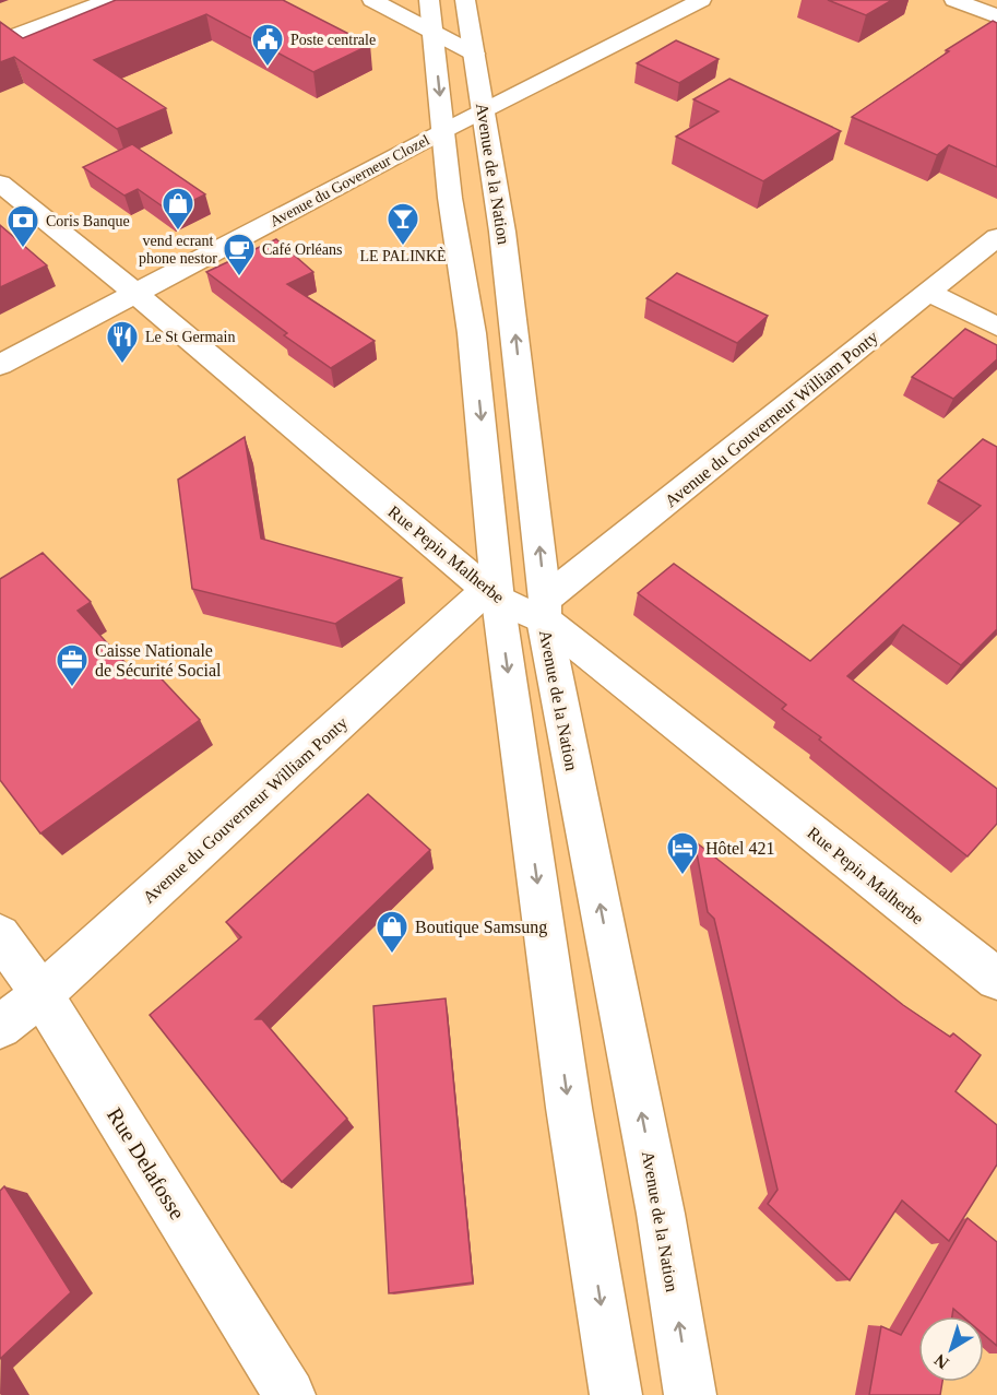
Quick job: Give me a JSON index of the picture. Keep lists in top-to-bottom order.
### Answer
{
  "streets": {
    "street": [
      "Avenue de la Nation",
      "Avenue du Governeur Clozel",
      "Avenue du Gouverneur William Ponty",
      "Rue Pepin Malherbe",
      "Rue Delafosse"
    ]
  },
  "crossings": [
    ["Avenue de la Nation", "Avenue du Governeur Clozel"],
    ["Avenue de la Nation", "Avenue du Gouverneur William Ponty"],
    ["Avenue de la Nation", "Rue Pepin Malherbe"],
    ["Avenue du Governeur Clozel", "Rue Pepin Malherbe"],
    ["Avenue du Gouverneur William Ponty", "Rue Pepin Malherbe"],
    ["Avenue du Gouverneur William Ponty", "Rue Delafosse"]
  ],
  "places": {
    "public building": ["Poste centrale"],
    "shop": ["vend ecrant phone nestor", "Boutique Samsung"],
    "bar": ["LE PALINKÈ"],
    "bank": ["Coris Banque"],
    "cafe": ["Café Orléans"],
    "restaurant": ["Le St Germain"],
    "office": ["Caisse Nationale de Sécurité Social"],
    "hotel": ["Hôtel 421"]
  },
  "north": "bottom left"
}
